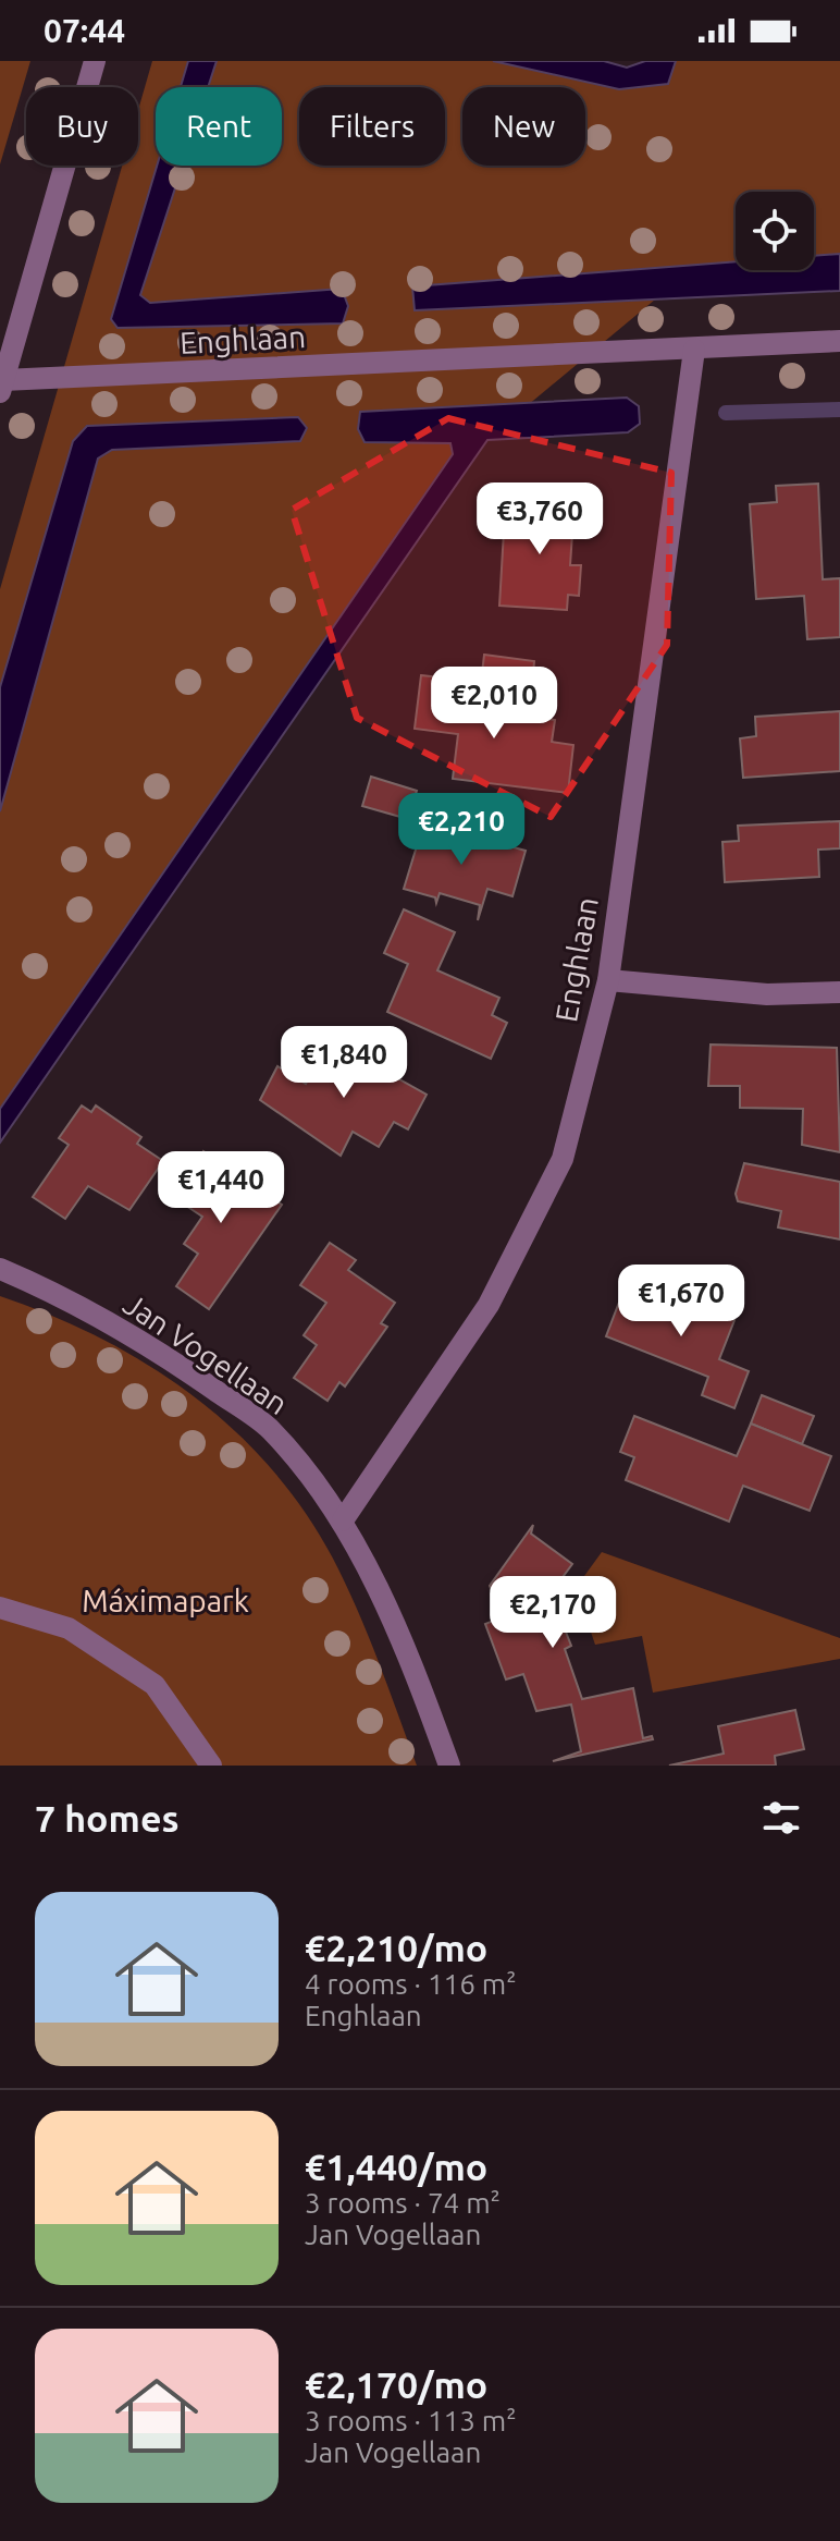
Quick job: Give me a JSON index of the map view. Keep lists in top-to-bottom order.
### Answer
{
  "streets": {
    "street": ["Enghlaan", "Jan Vogellaan"]
  },
  "crossings": [
    ["Enghlaan", "Jan Vogellaan"]
  ],
  "parks": ["Máximapark"],
  "page": {
    "status": "07:44",
    "chip": [
      "Buy",
      "Rent",
      "Filters",
      "New"
    ],
    "price": [
      "€3,760",
      "€2,010",
      "€2,210",
      "€1,840",
      "€1,440",
      "€1,670",
      "€2,170"
    ],
    "heading": "7 homes",
    "list": [
      {
        "name": "€2,210/mo",
        "note": "4 rooms · 116 m² · Enghlaan"
      },
      {
        "name": "€1,440/mo",
        "note": "3 rooms · 74 m² · Jan Vogellaan"
      },
      {
        "name": "€2,170/mo",
        "note": "3 rooms · 113 m² · Jan Vogellaan"
      }
    ]
  }
}
